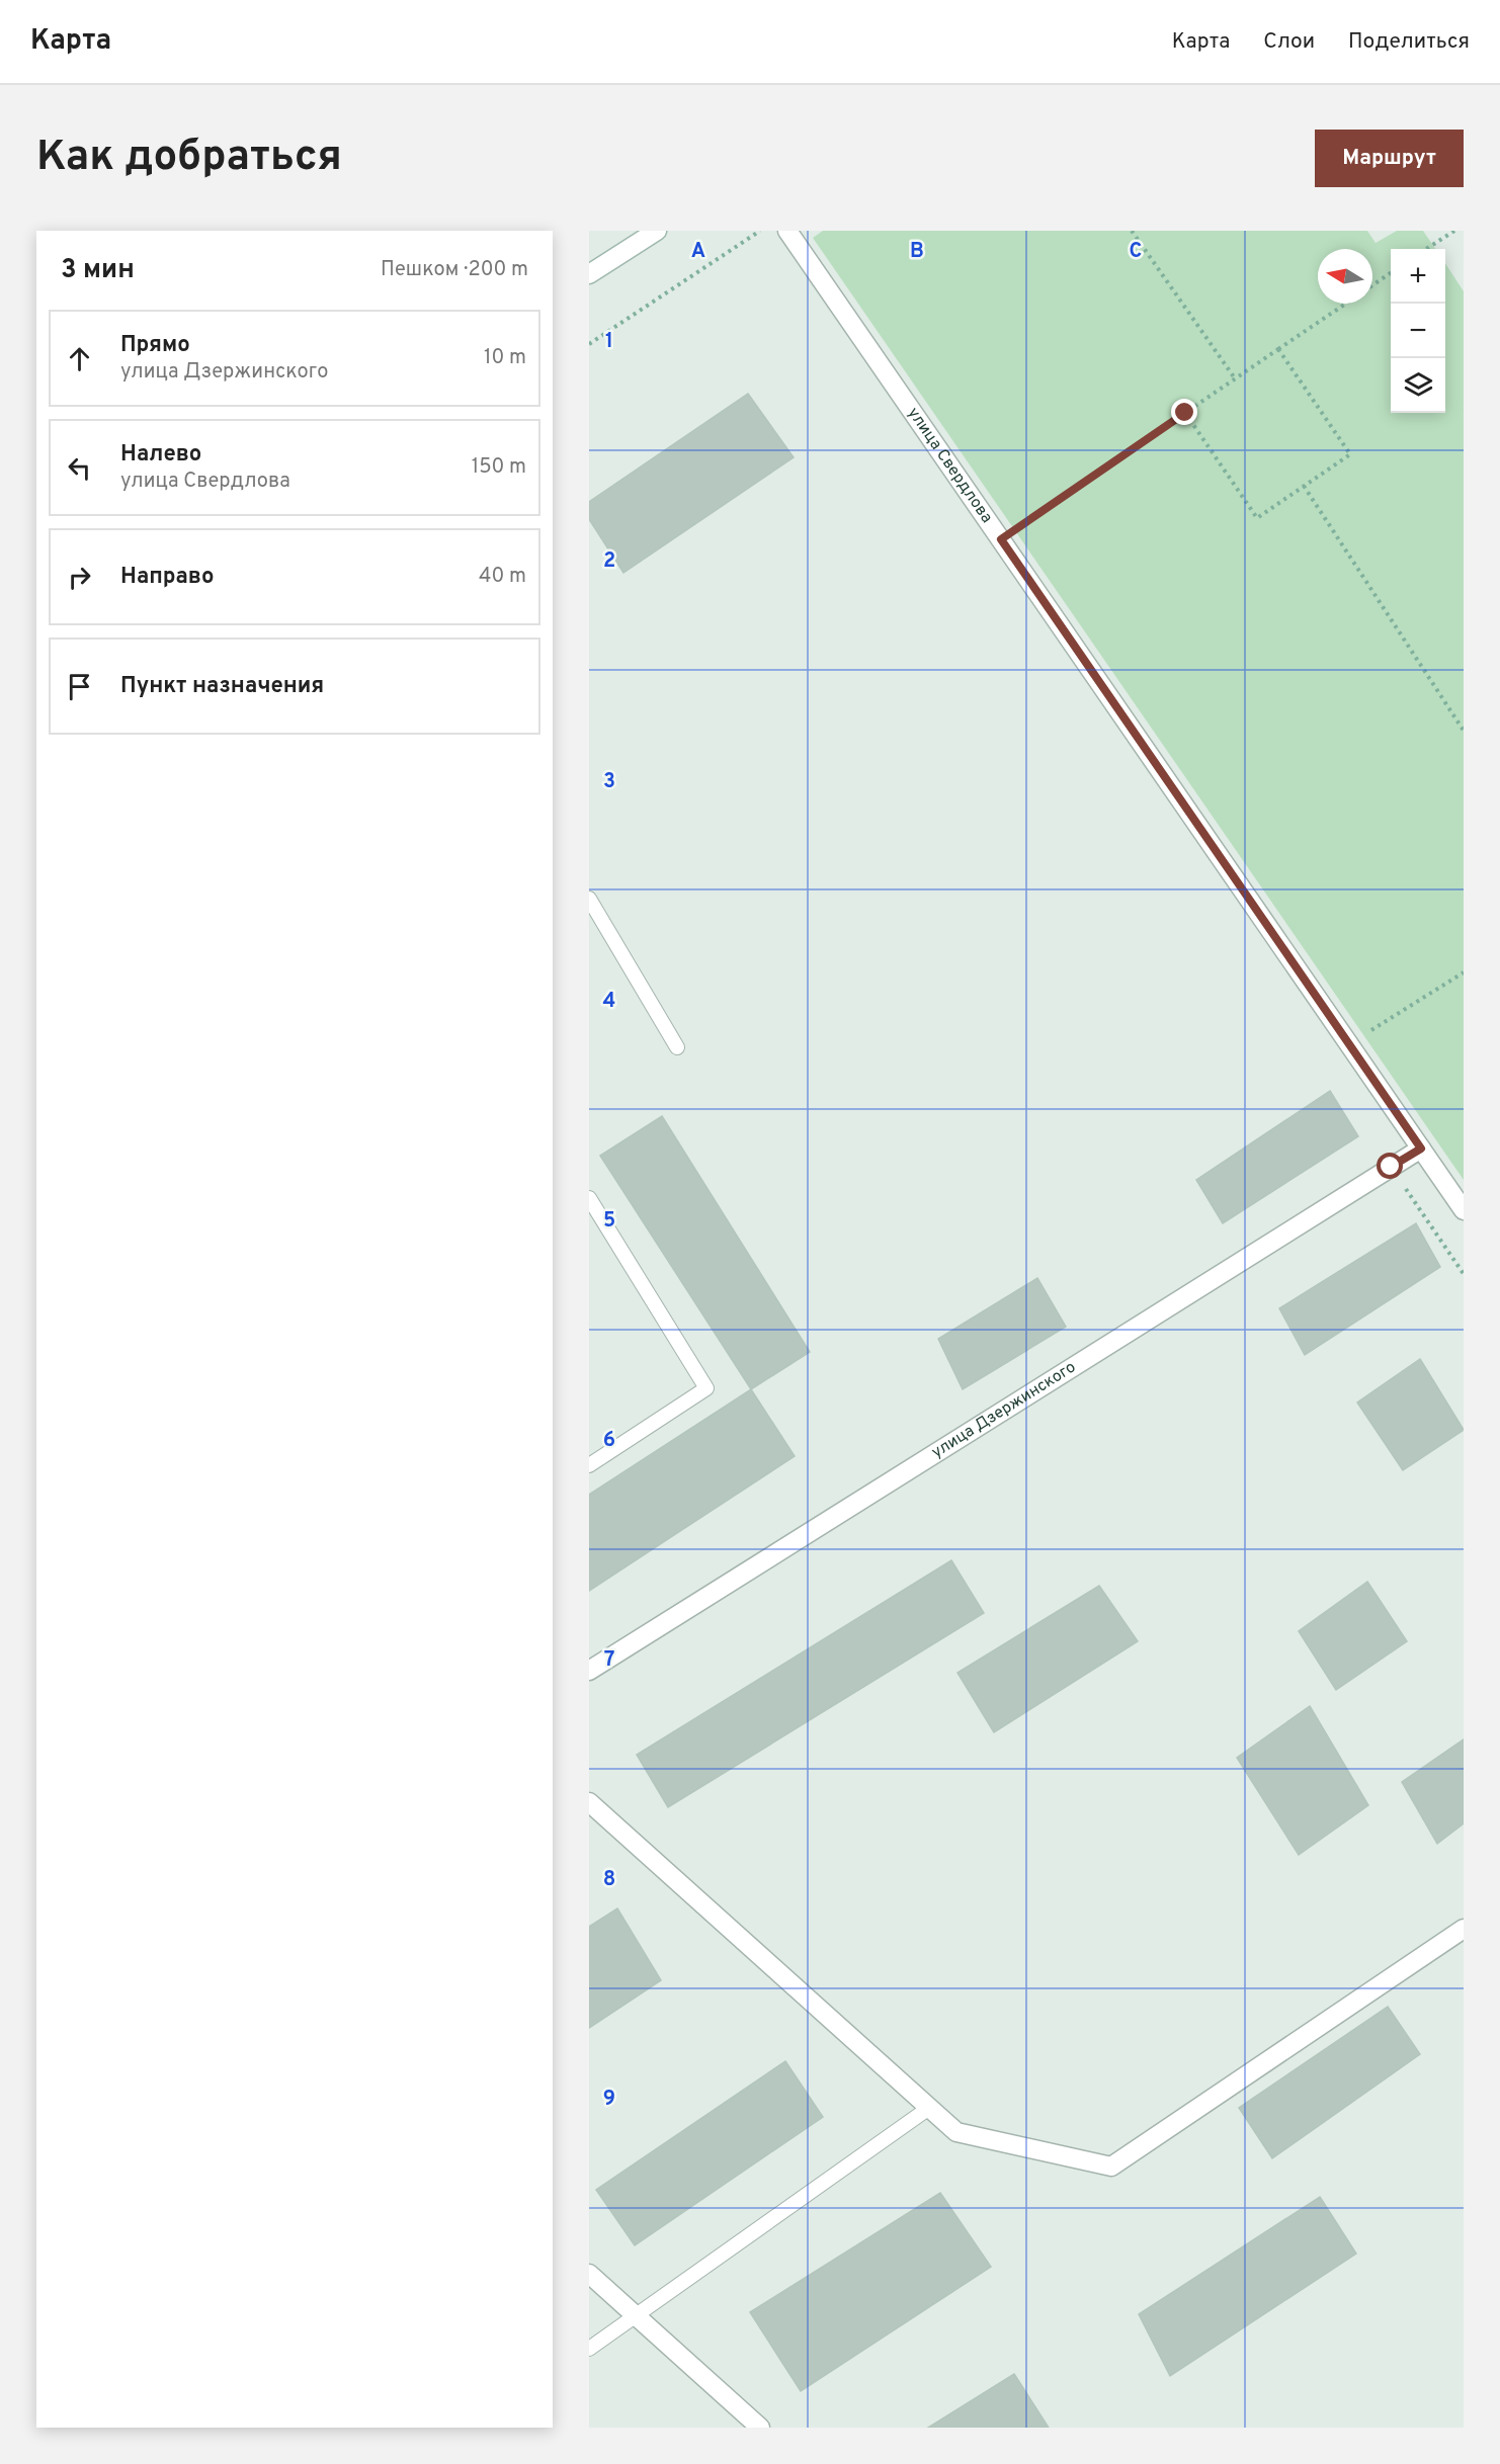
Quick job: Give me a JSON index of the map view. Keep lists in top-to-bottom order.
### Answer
{
  "streets": {
    "street": ["улица Свердлова", "улица Дзержинского"]
  },
  "crossings": [
    ["улица Свердлова", "улица Дзержинского"]
  ],
  "north": "left",
  "page": {
    "header": "Карта",
    "nav": ["Карта", "Слои", "Поделиться"],
    "buttons": "Маршрут",
    "title": "Как добраться",
    "heading": ["3 мин", "Пешком · 200 m"],
    "map_buttons": ["+", "−"],
    "list": [
      ["Прямо", "улица Дзержинского", "10 m"],
      ["Налево", "улица Свердлова", "150 m"],
      ["Направо", "40 m"],
      "Пункт назначения"
    ]
  },
  "grid": {
    "columns": ["A", "B", "C"],
    "rows": [
      "1",
      "2",
      "3",
      "4",
      "5",
      "6",
      "7",
      "8",
      "9"
    ]
  }
}
